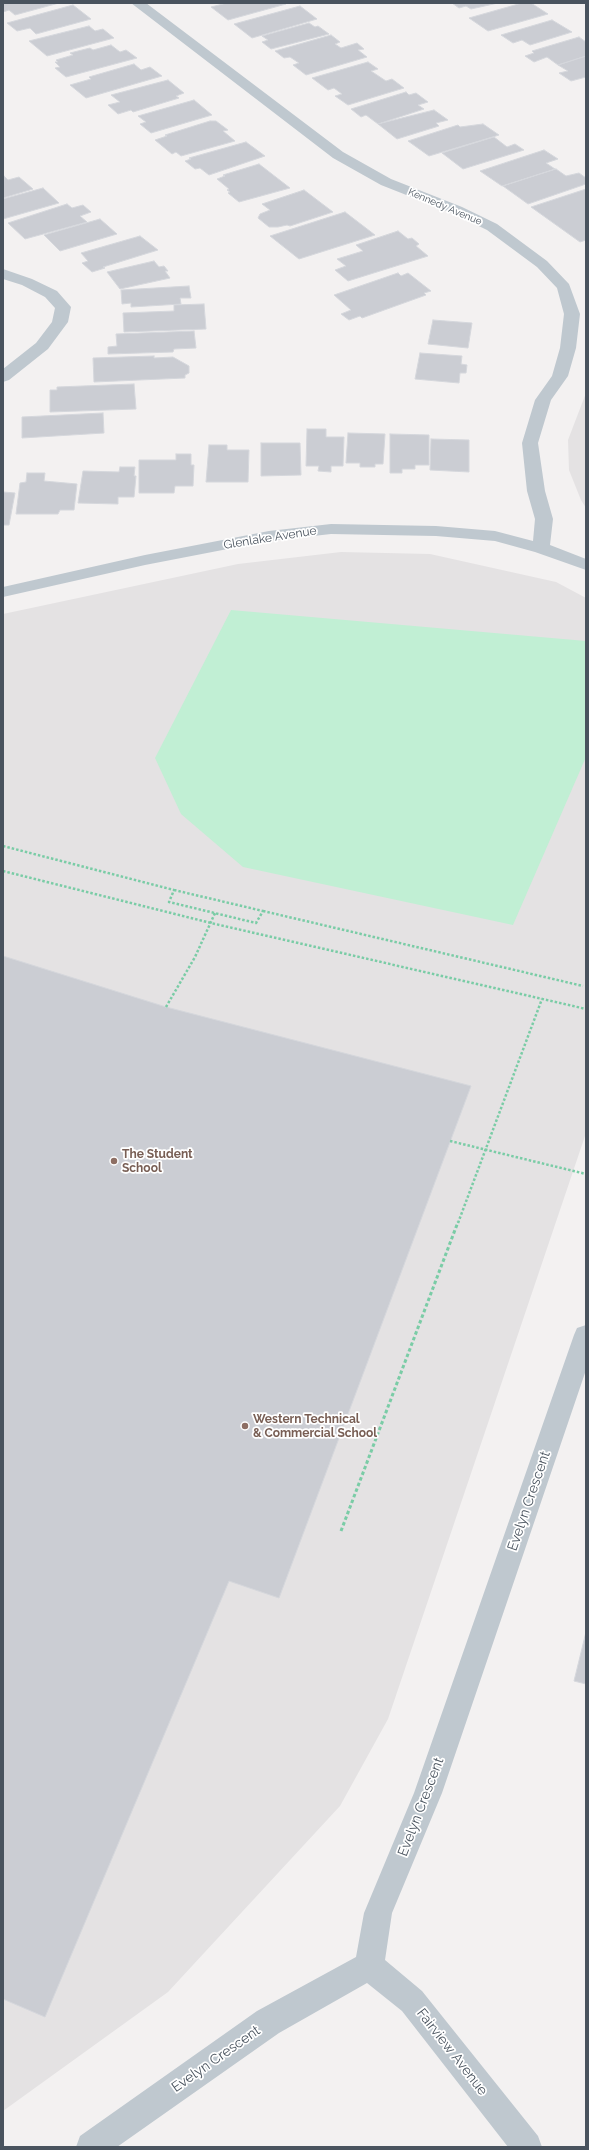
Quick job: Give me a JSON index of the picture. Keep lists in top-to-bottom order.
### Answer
{
  "streets": {
    "street": [
      "Kennedy Avenue",
      "Glenlake Avenue",
      "Evelyn Crescent",
      "Fairview Avenue"
    ]
  },
  "crossings": [
    ["Kennedy Avenue", "Glenlake Avenue"],
    ["Evelyn Crescent", "Fairview Avenue"]
  ],
  "places": ["The Student School", "Western Technical & Commercial School"]
}
